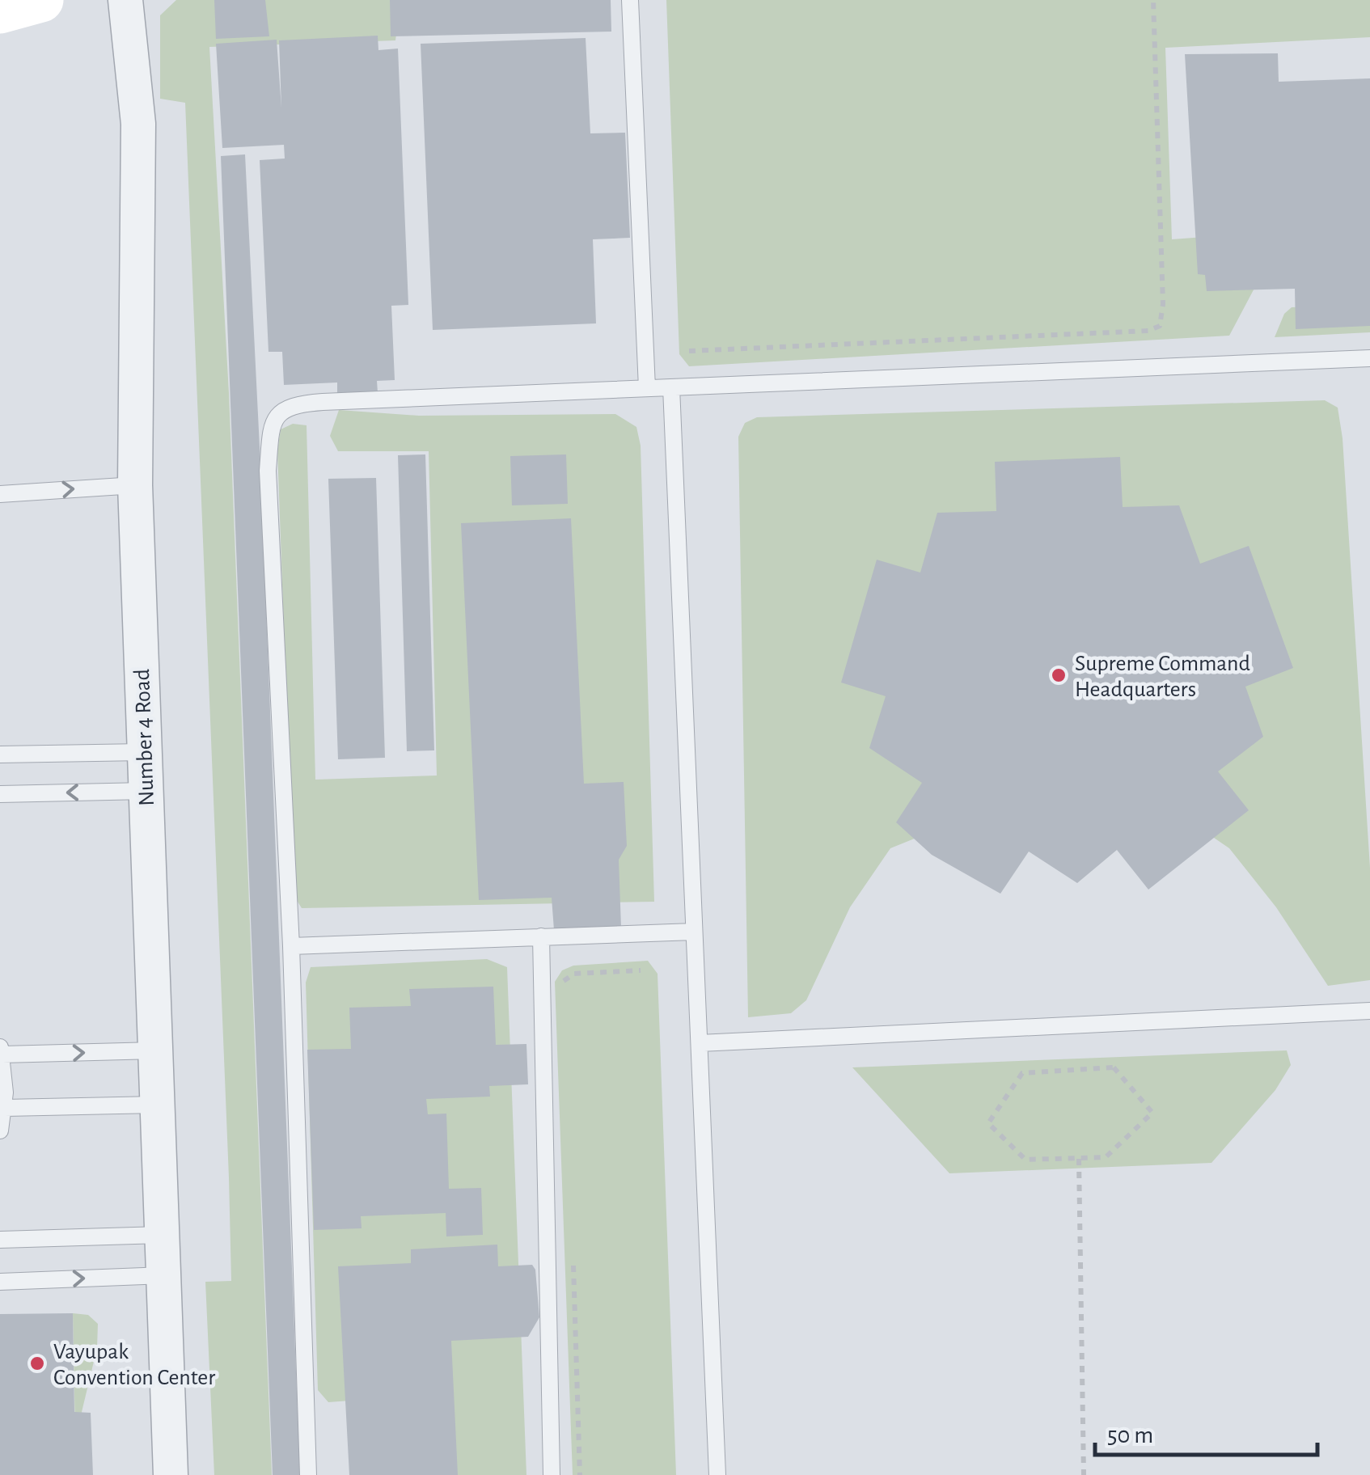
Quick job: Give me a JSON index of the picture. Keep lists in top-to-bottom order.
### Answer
{
  "streets": {
    "street": ["Number 4 Road"]
  },
  "places": ["Supreme Command Headquarters", "Vayupak Convention Center"],
  "scale_bar": "50 m"
}
